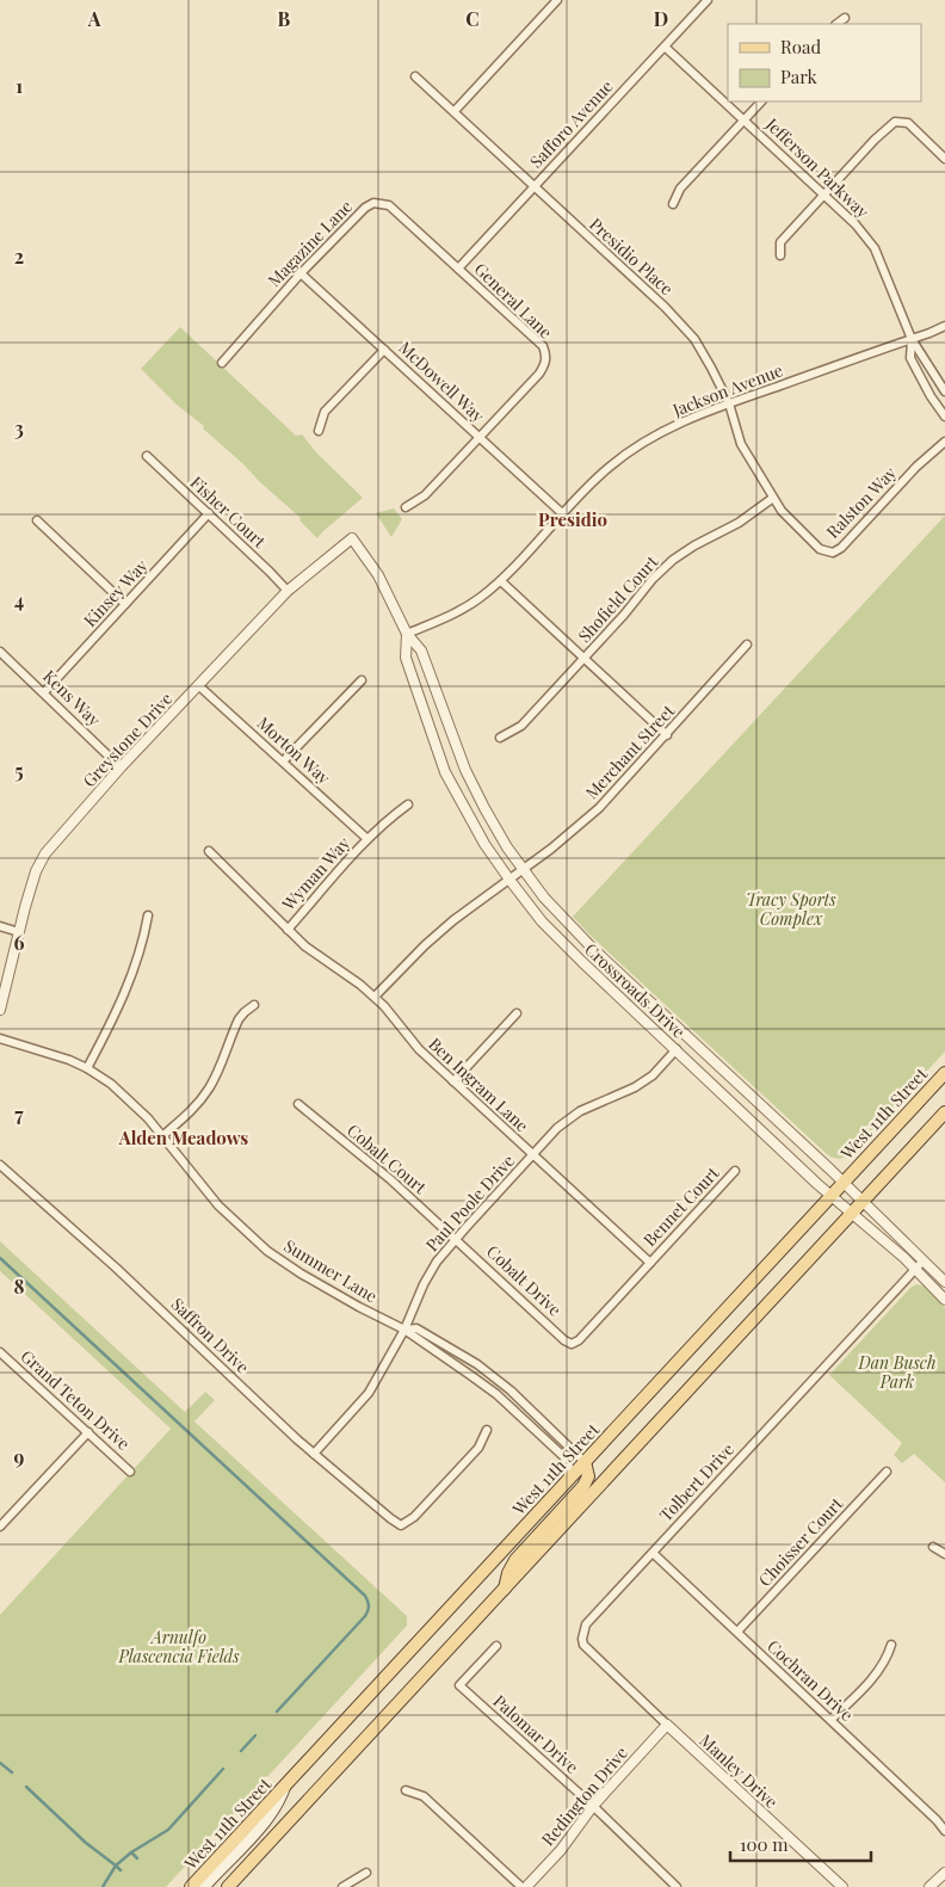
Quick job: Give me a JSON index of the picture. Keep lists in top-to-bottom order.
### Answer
{
  "streets": {
    "main road": ["West 11th Street"],
    "street": [
      "Safforo Avenue",
      "Jefferson Parkway",
      "Magazine Lane",
      "Presidio Place",
      "General Lane",
      "McDowell Way",
      "Jackson Avenue",
      "Ralston Way",
      "Fisher Court",
      "Kinsey Way",
      "Shofield Court",
      "Kens Way",
      "Greystone Drive",
      "Morton Way",
      "Merchant Street",
      "Wyman Way",
      "Crossroads Drive",
      "Ben Ingram Lane",
      "Cobalt Court",
      "Paul Poole Drive",
      "Bennet Court",
      "Summer Lane",
      "Cobalt Drive",
      "Saffron Drive",
      "Grand Teton Drive",
      "Tolbert Drive",
      "Choisser Court",
      "Cochran Drive",
      "Palomar Drive",
      "Manley Drive",
      "Redington Drive"
    ]
  },
  "crossings": [
    ["Safforo Avenue", "Jefferson Parkway"],
    ["Safforo Avenue", "Magazine Lane"],
    ["Safforo Avenue", "Presidio Place"],
    ["Safforo Avenue", "General Lane"],
    ["Jefferson Parkway", "Jackson Avenue"],
    ["Magazine Lane", "General Lane"],
    ["Magazine Lane", "McDowell Way"],
    ["Presidio Place", "Jackson Avenue"],
    ["Presidio Place", "Ralston Way"],
    ["Presidio Place", "Shofield Court"],
    ["General Lane", "McDowell Way"],
    ["McDowell Way", "Jackson Avenue"],
    ["Jackson Avenue", "Crossroads Drive"],
    ["Ralston Way", "Shofield Court"],
    ["Fisher Court", "Kinsey Way"],
    ["Fisher Court", "Greystone Drive"],
    ["Kinsey Way", "Kens Way"],
    ["Kens Way", "Greystone Drive"],
    ["Greystone Drive", "Morton Way"],
    ["Greystone Drive", "Crossroads Drive"],
    ["Morton Way", "Wyman Way"],
    ["Merchant Street", "Crossroads Drive"],
    ["Merchant Street", "Ben Ingram Lane"],
    ["Wyman Way", "Ben Ingram Lane"],
    ["Crossroads Drive", "West 11th Street"],
    ["Crossroads Drive", "Paul Poole Drive"],
    ["Crossroads Drive", "Tolbert Drive"],
    ["Ben Ingram Lane", "Paul Poole Drive"],
    ["Ben Ingram Lane", "Bennet Court"],
    ["West 11th Street", "Summer Lane"],
    ["Cobalt Court", "Paul Poole Drive"],
    ["Cobalt Court", "Cobalt Drive"],
    ["Paul Poole Drive", "Summer Lane"],
    ["Paul Poole Drive", "Cobalt Drive"],
    ["Paul Poole Drive", "Saffron Drive"],
    ["Bennet Court", "Cobalt Drive"],
    ["Tolbert Drive", "Cochran Drive"],
    ["Tolbert Drive", "Manley Drive"],
    ["Tolbert Drive", "Redington Drive"],
    ["Choisser Court", "Cochran Drive"],
    ["Palomar Drive", "Redington Drive"],
    ["Manley Drive", "Redington Drive"]
  ],
  "districts": ["Presidio", "Alden Meadows"],
  "parks": ["Tracy Sports Complex", "Dan Busch Park", "Arnulfo Plascencia Fields"],
  "legend": ["Road", "Park"],
  "scale_bar": "100 m",
  "grid": {
    "columns": [
      "A",
      "B",
      "C",
      "D"
    ],
    "rows": [
      "1",
      "2",
      "3",
      "4",
      "5",
      "6",
      "7",
      "8",
      "9"
    ]
  }
}
